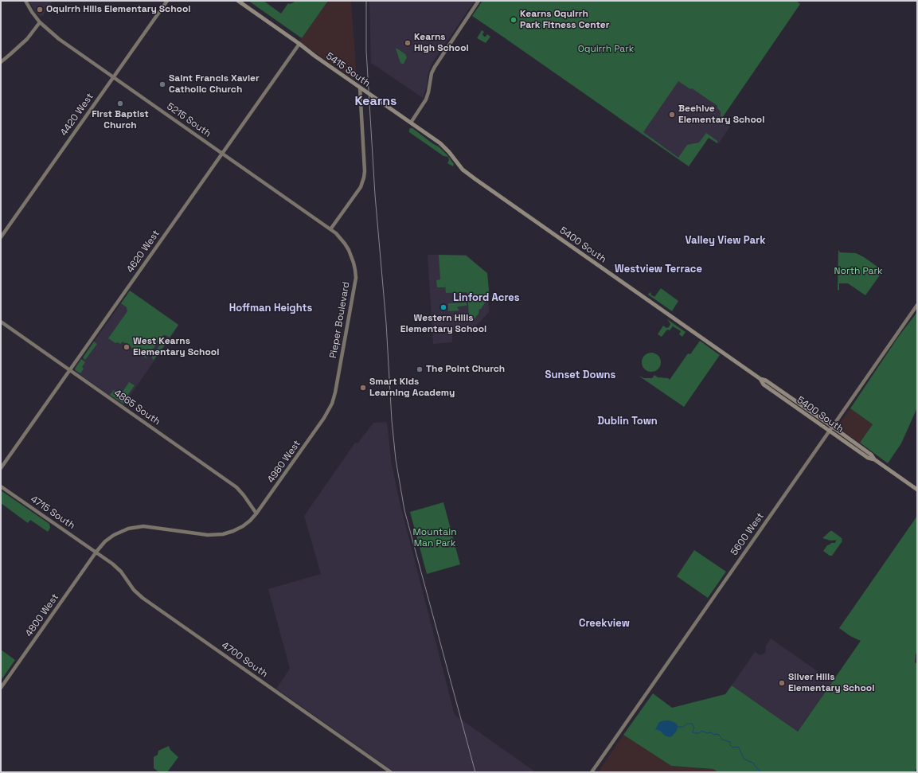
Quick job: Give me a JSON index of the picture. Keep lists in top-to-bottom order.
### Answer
{
  "streets": {
    "main road": ["5415 South", "5400 South"],
    "street": [
      "4420 West",
      "5215 South",
      "4620 West",
      "Pieper Boulevard",
      "4865 South",
      "4980 West",
      "4715 South",
      "5600 West",
      "4800 West",
      "4700 South"
    ]
  },
  "crossings": [
    ["5415 South", "5400 South"],
    ["5415 South", "4620 West"],
    ["4420 West", "5215 South"],
    ["5215 South", "4620 West"],
    ["5215 South", "Pieper Boulevard"],
    ["5400 South", "5600 West"],
    ["4620 West", "4865 South"],
    ["Pieper Boulevard", "4980 West"],
    ["4865 South", "4980 West"],
    ["4980 West", "4715 South"],
    ["4980 West", "4800 West"],
    ["4980 West", "4700 South"],
    ["4715 South", "4800 West"],
    ["4715 South", "4700 South"],
    ["4800 West", "4700 South"]
  ],
  "districts": [
    "Kearns",
    "Valley View Park",
    "Westview Terrace",
    "Linford Acres",
    "Hoffman Heights",
    "Sunset Downs",
    "Dublin Town",
    "Creekview"
  ],
  "parks": ["Oquirrh Park", "North Park", "Mountain Man Park"],
  "places": [
    "Oquirrh Hills Elementary School",
    "Kearns Oquirrh Park Fitness Center",
    "Kearns High School",
    "Saint Francis Xavier Catholic Church",
    "First Baptist Church",
    "Beehive Elementary School",
    "Western Hills Elementary School",
    "West Kearns Elementary School",
    "The Point Church",
    "Smart Kids Learning Academy",
    "Silver Hills Elementary School"
  ]
}
